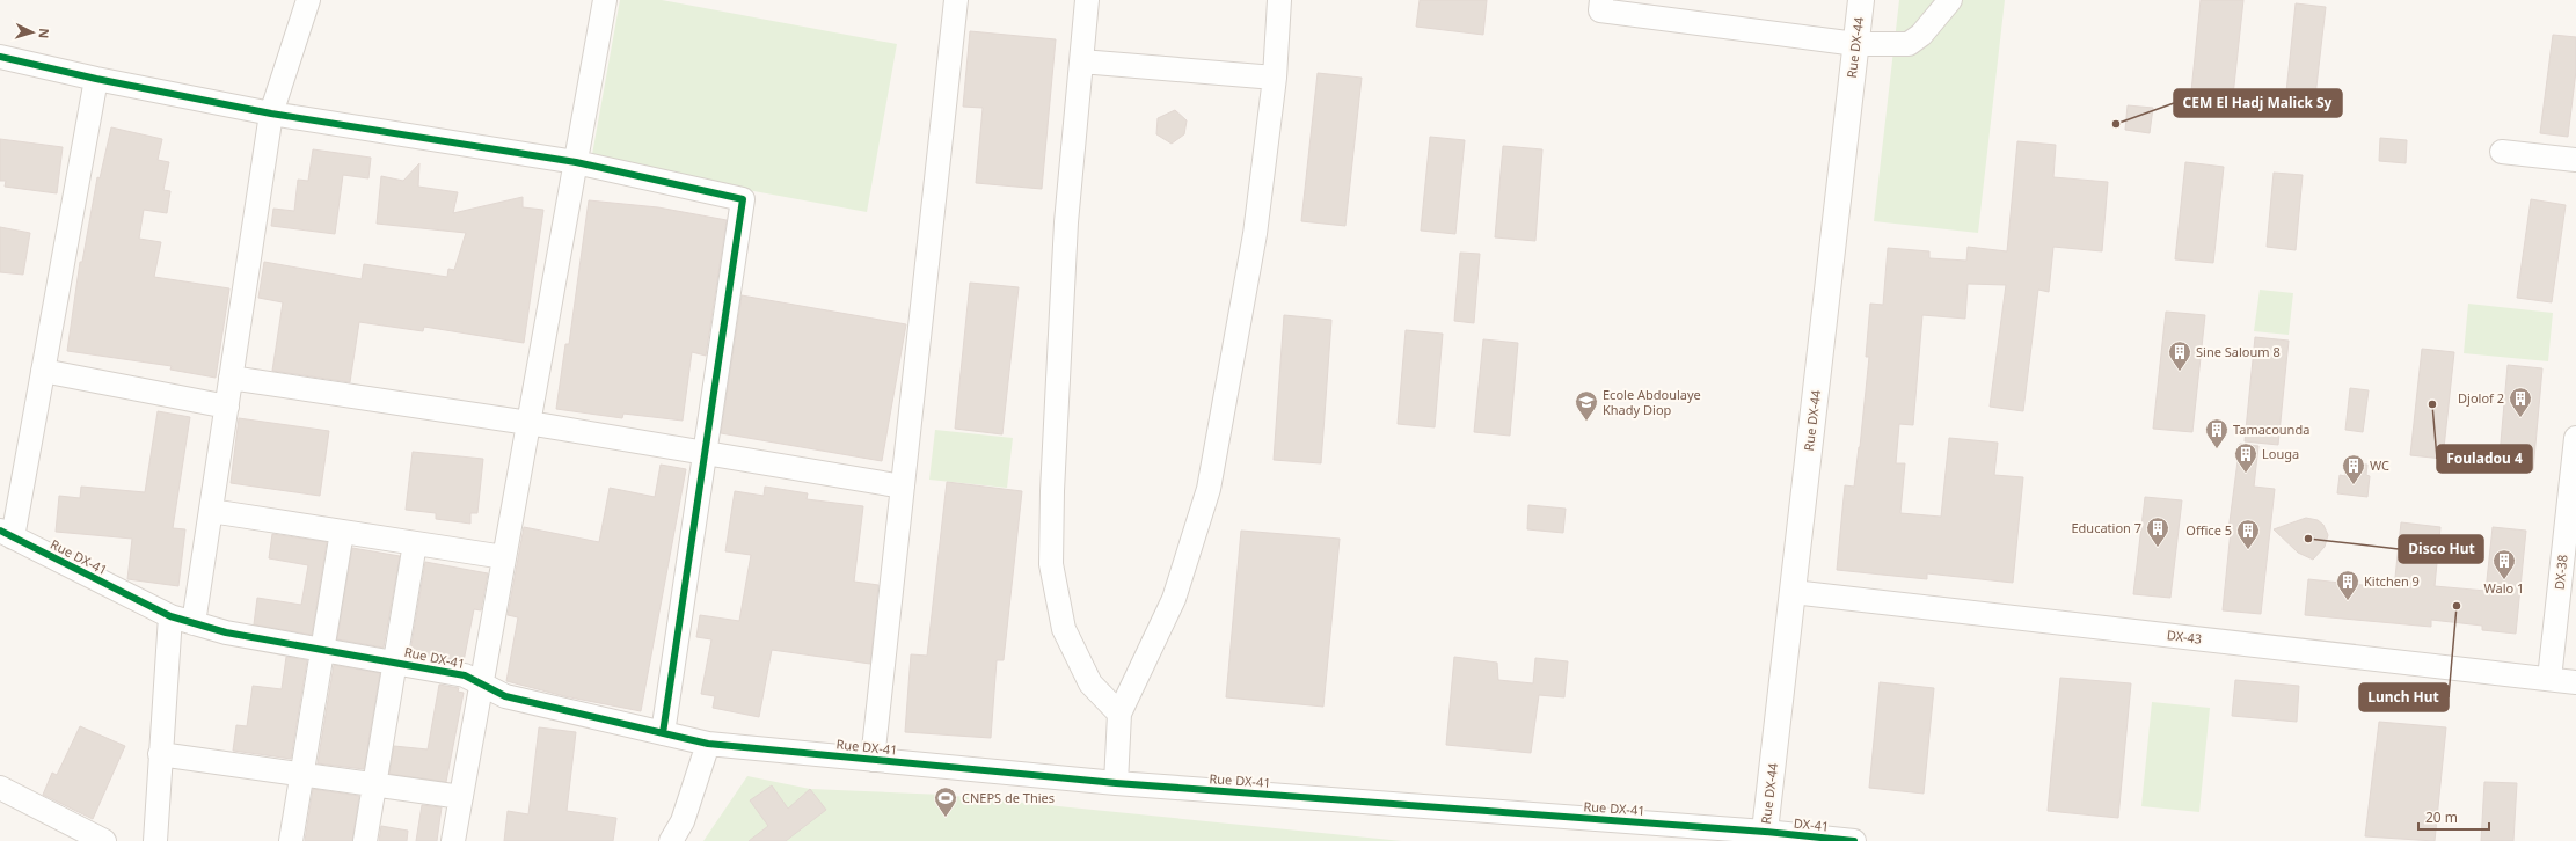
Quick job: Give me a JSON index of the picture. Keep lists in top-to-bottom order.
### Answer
{
  "streets": {
    "street": [
      "Rue DX-44",
      "Rue DX-41",
      "DX-38",
      "DX-43",
      "DX-41"
    ]
  },
  "crossings": [
    ["Rue DX-44", "Rue DX-41"],
    ["Rue DX-44", "DX-43"],
    ["Rue DX-44", "DX-41"],
    ["Rue DX-41", "DX-41"],
    ["DX-38", "DX-43"]
  ],
  "places": {
    "other": [
      "CEM El Hadj Malick Sy",
      "Fouladou 4",
      "Disco Hut",
      "Lunch Hut"
    ],
    "building": [
      "Sine Saloum 8",
      "Djolof 2",
      "Tamacounda",
      "Louga",
      "WC",
      "Education 7",
      "Office 5",
      "Walo 1",
      "Kitchen 9"
    ],
    "school or university": ["Ecole Abdoulaye Khady Diop"],
    "sports": ["CNEPS de Thies"]
  },
  "scale_bar": "20 m",
  "north": "right"
}
